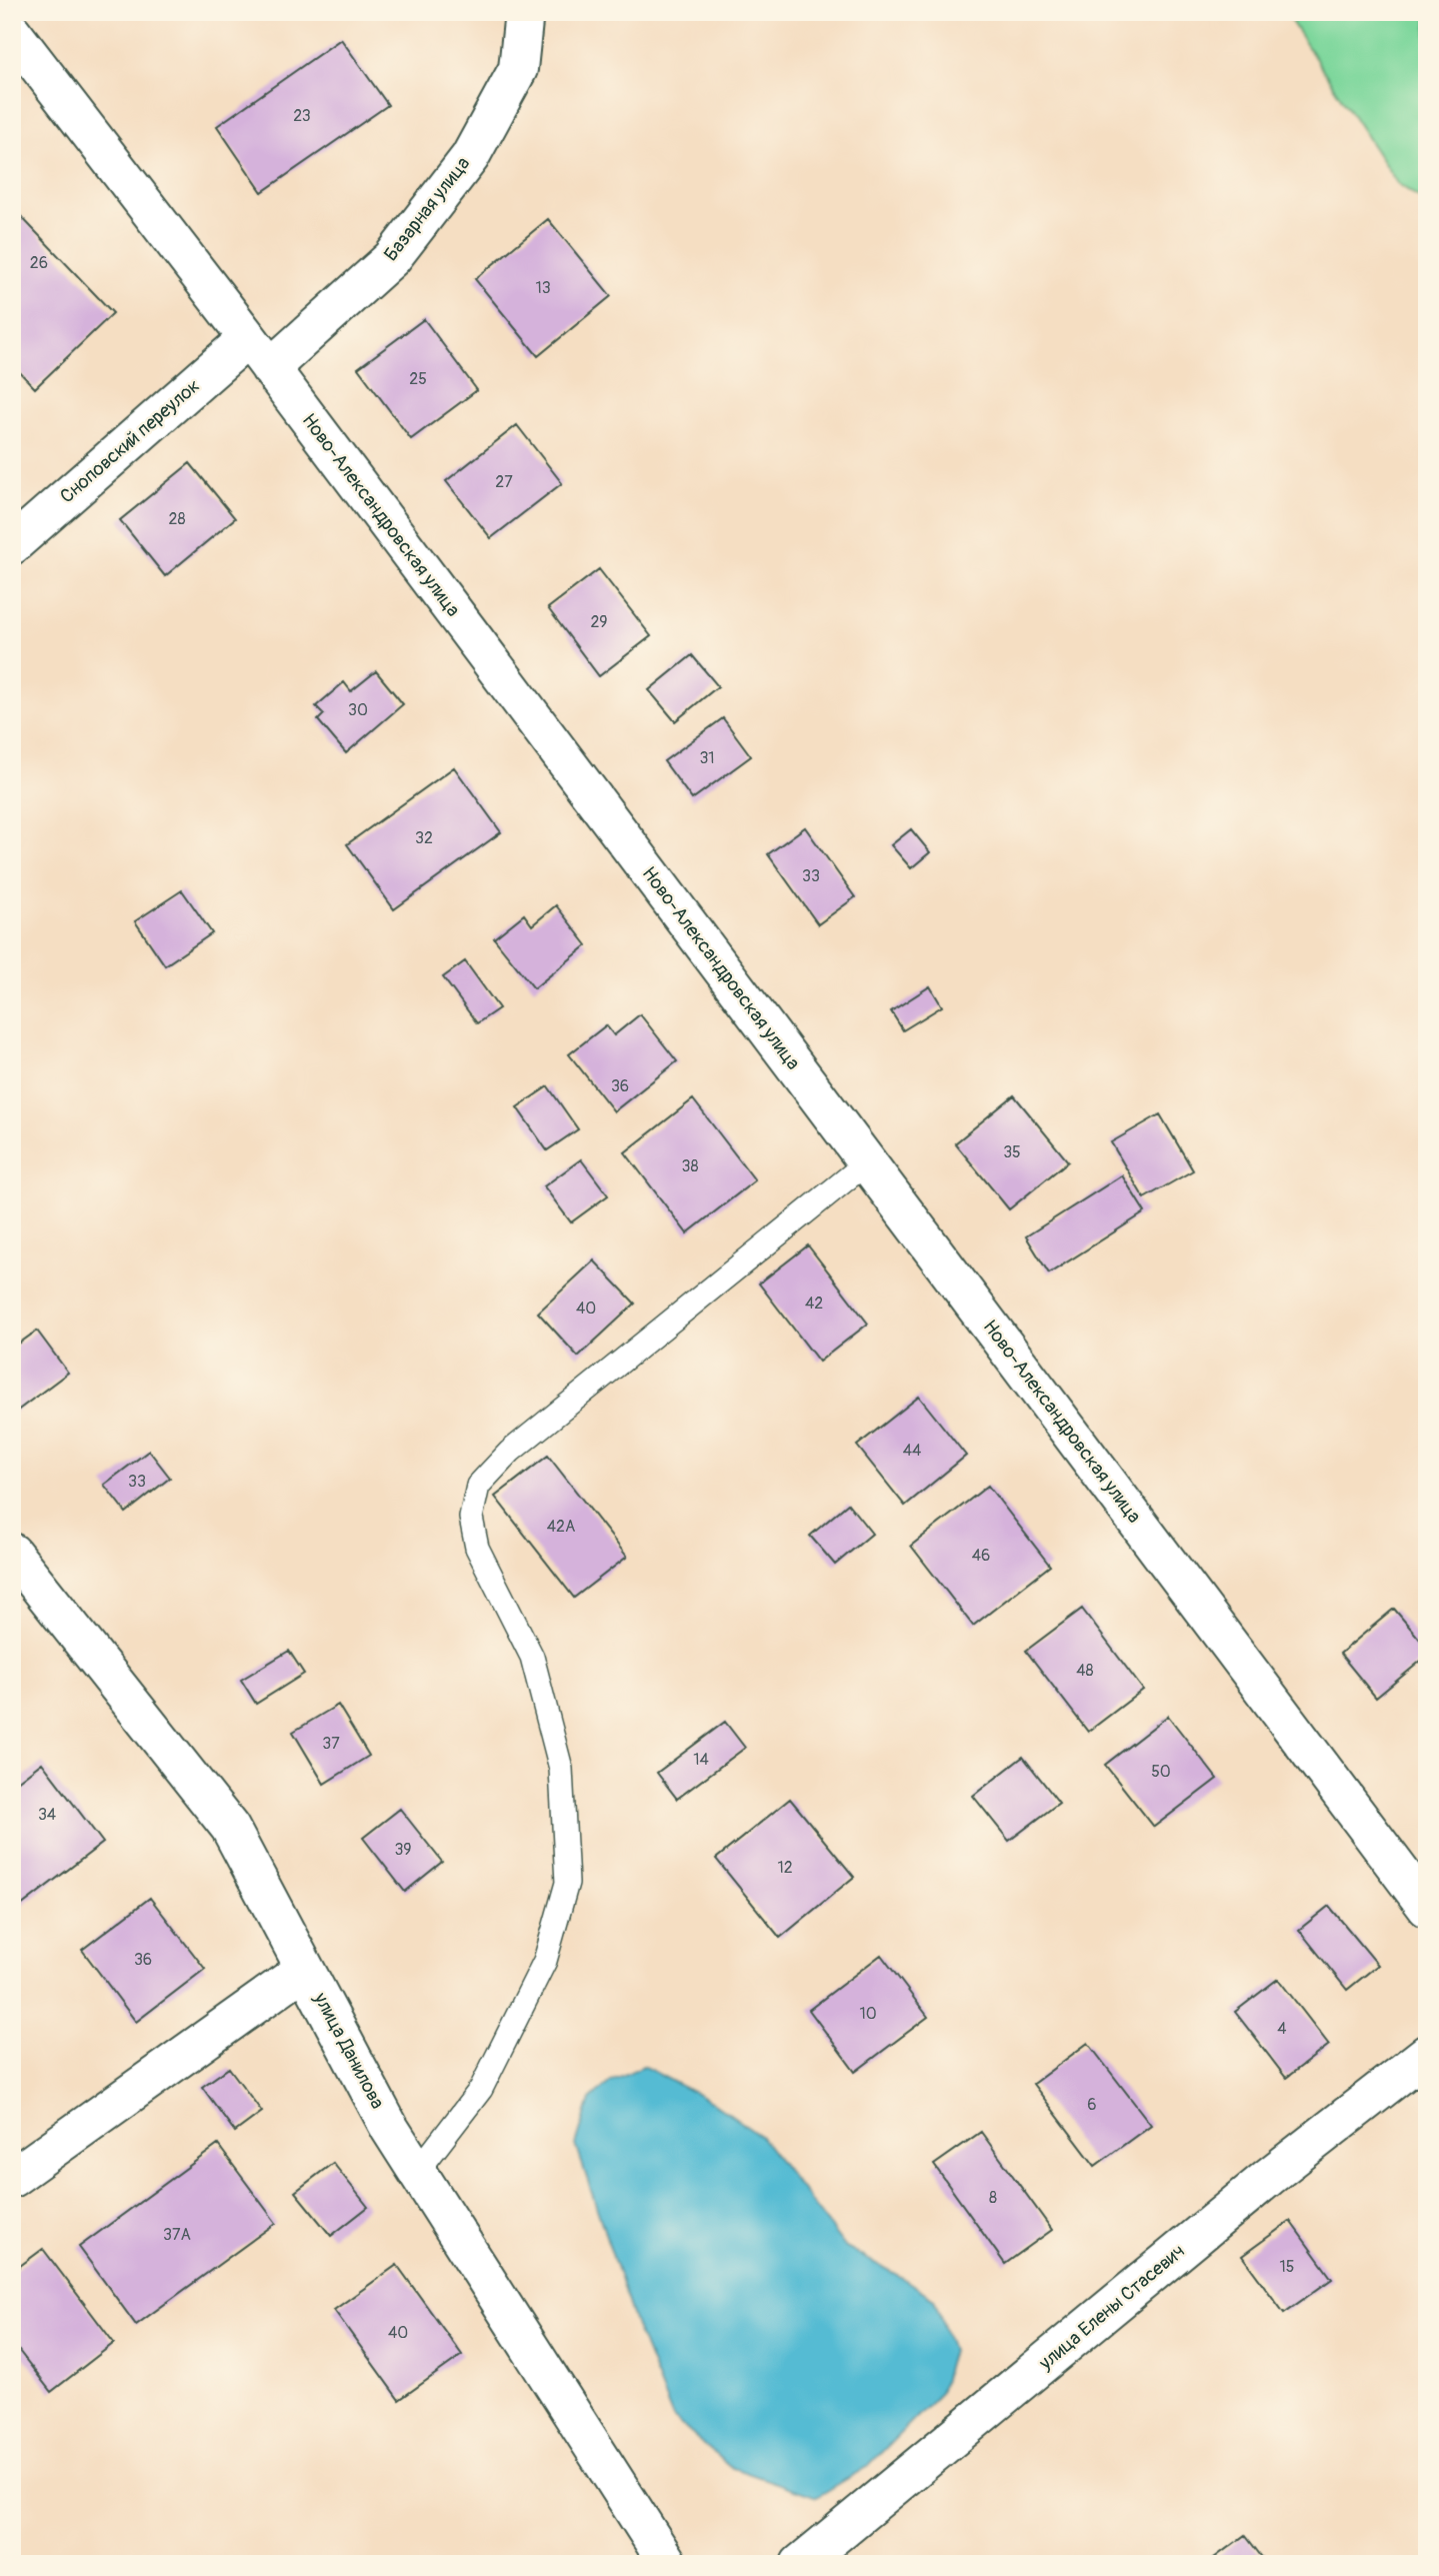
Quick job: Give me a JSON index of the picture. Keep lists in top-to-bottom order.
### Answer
{
  "streets": {
    "street": [
      "Базарная улица",
      "Сноповский переулок",
      "Ново-Александровская улица",
      "улица Данилова",
      "улица Елены Стасевич"
    ]
  },
  "crossings": [
    ["Базарная улица", "Ново-Александровская улица"],
    ["Сноповский переулок", "Ново-Александровская улица"]
  ],
  "house_numbers": [
    "23",
    "26",
    "13",
    "25",
    "27",
    "28",
    "29",
    "30",
    "31",
    "32",
    "33",
    "36",
    "35",
    "38",
    "42",
    "40",
    "44",
    "33",
    "42А",
    "46",
    "48",
    "37",
    "14",
    "50",
    "34",
    "39",
    "12",
    "36",
    "10",
    "4",
    "6",
    "8",
    "37А",
    "15",
    "40"
  ]
}
